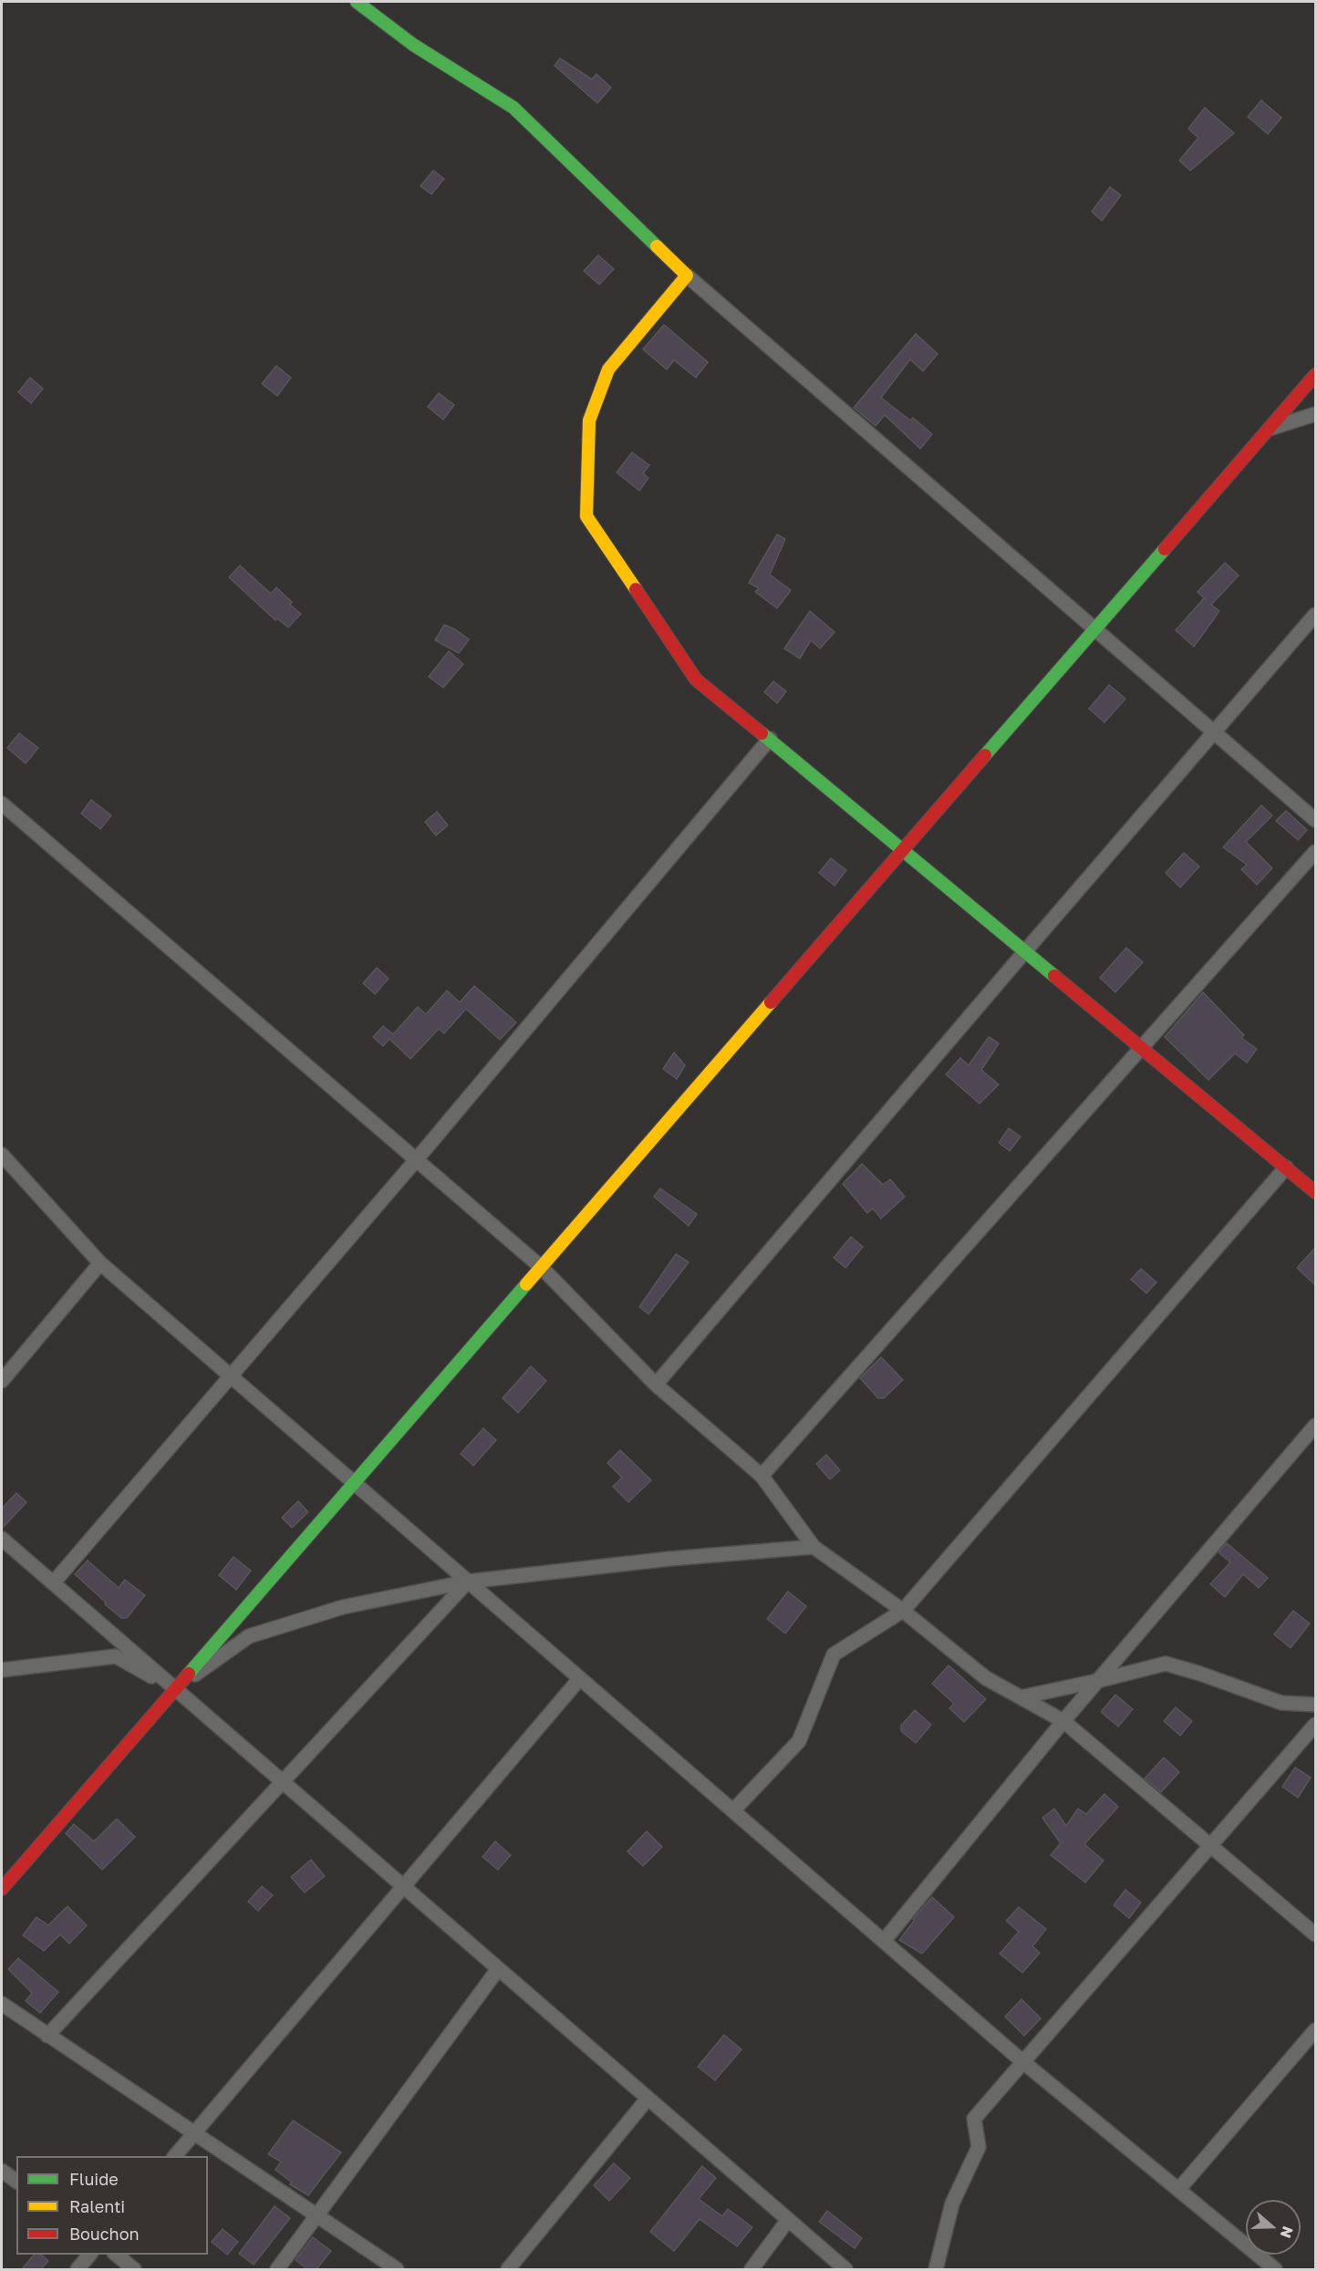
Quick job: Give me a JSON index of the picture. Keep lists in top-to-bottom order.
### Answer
{
  "legend": ["Fluide", "Ralenti", "Bouchon"],
  "north": "right"
}
